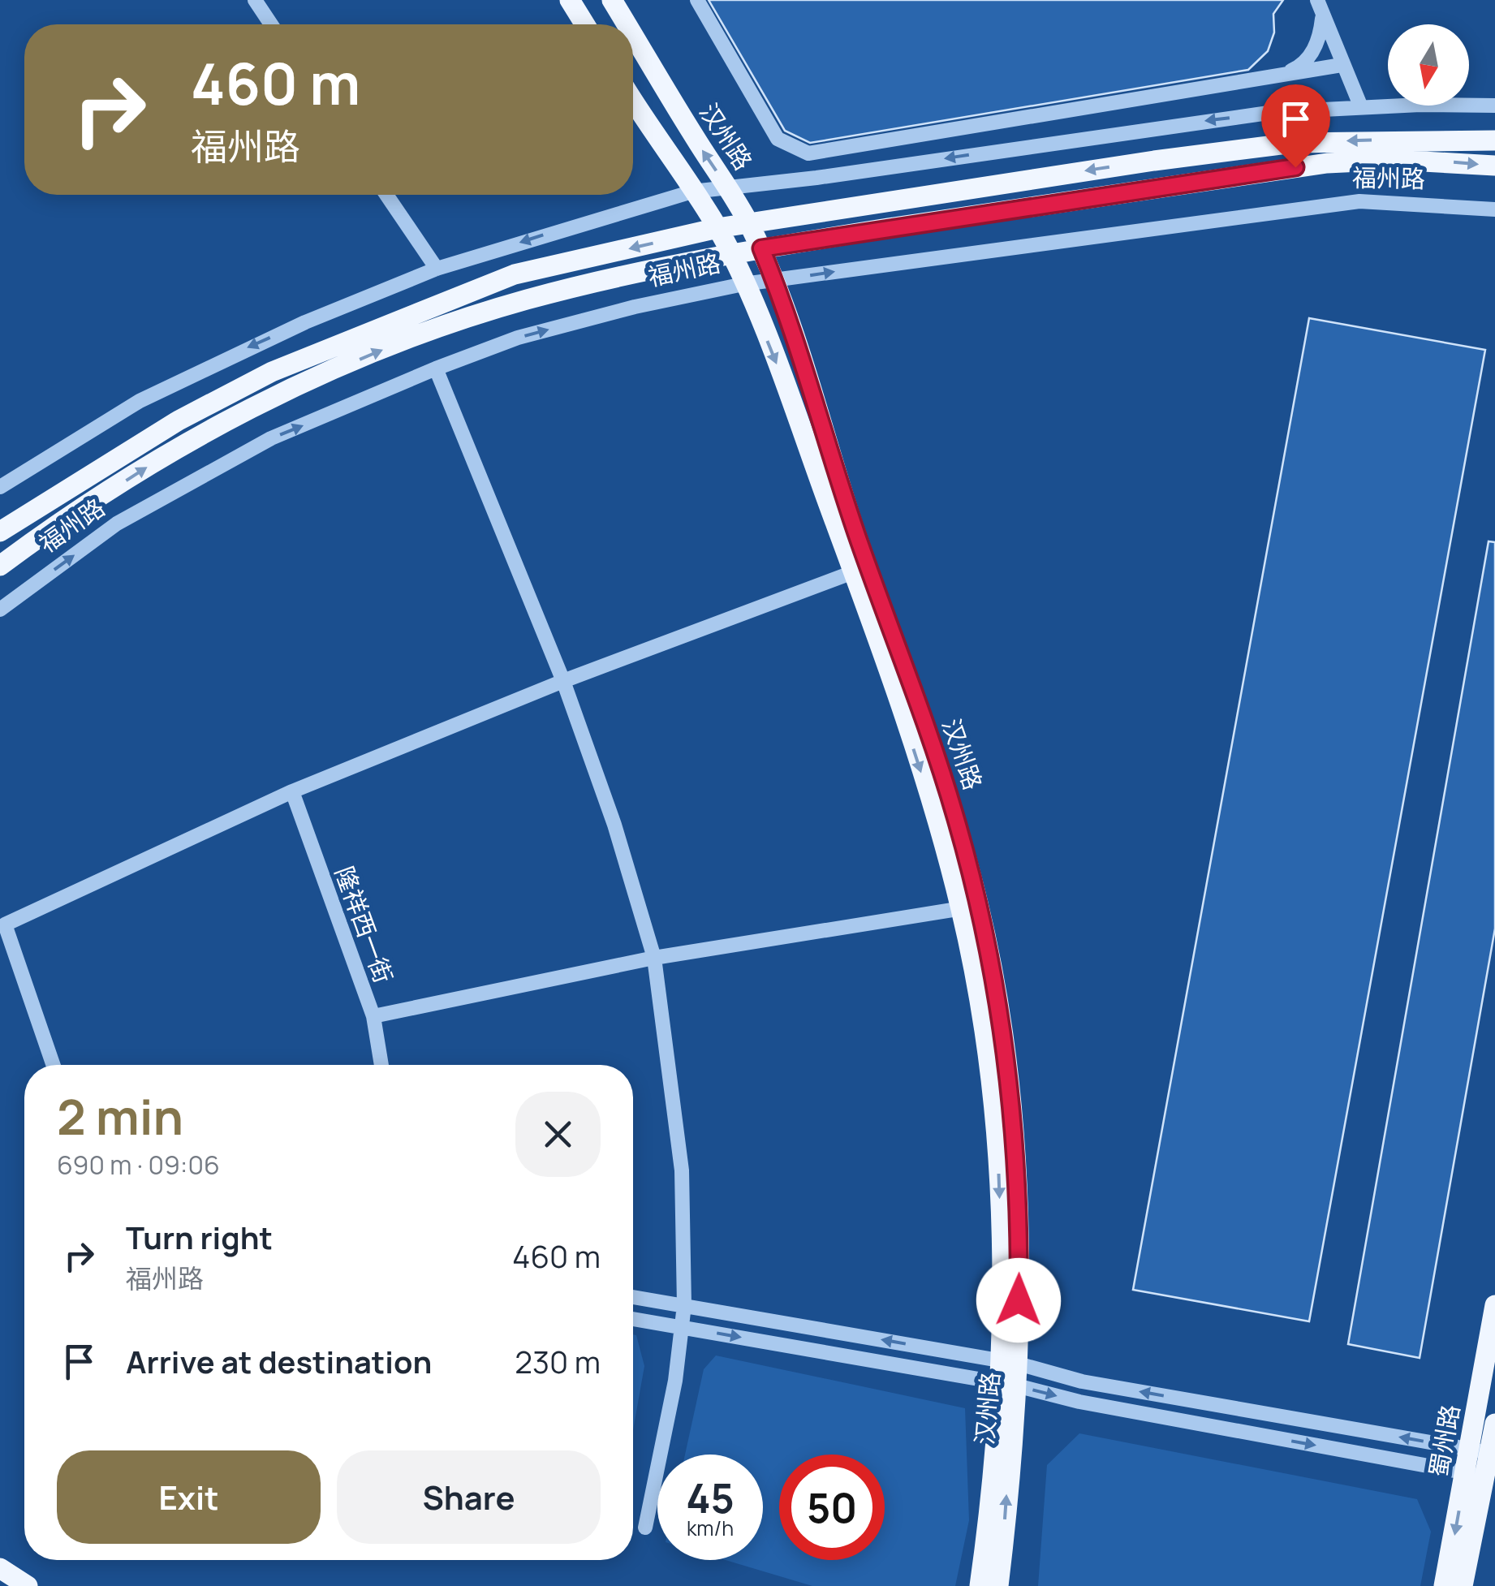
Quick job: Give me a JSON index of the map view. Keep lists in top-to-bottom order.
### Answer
{
  "streets": {
    "main road": ["汉州路", "福州路", "蜀州路"],
    "street": ["隆祥西一街"]
  },
  "crossings": [
    ["汉州路", "福州路"]
  ],
  "north": "bottom",
  "page": {
    "turn": ["460 m", "福州路"],
    "heading": ["2 min", "690 m · 09:06"],
    "list": [
      {
        "name": "Turn right",
        "note": "福州路",
        "value": "460 m"
      },
      {
        "name": "Arrive at destination",
        "value": "230 m"
      }
    ],
    "buttons": ["Exit", "Share"],
    "speed": "45 km/h",
    "limit": "50"
  }
}
